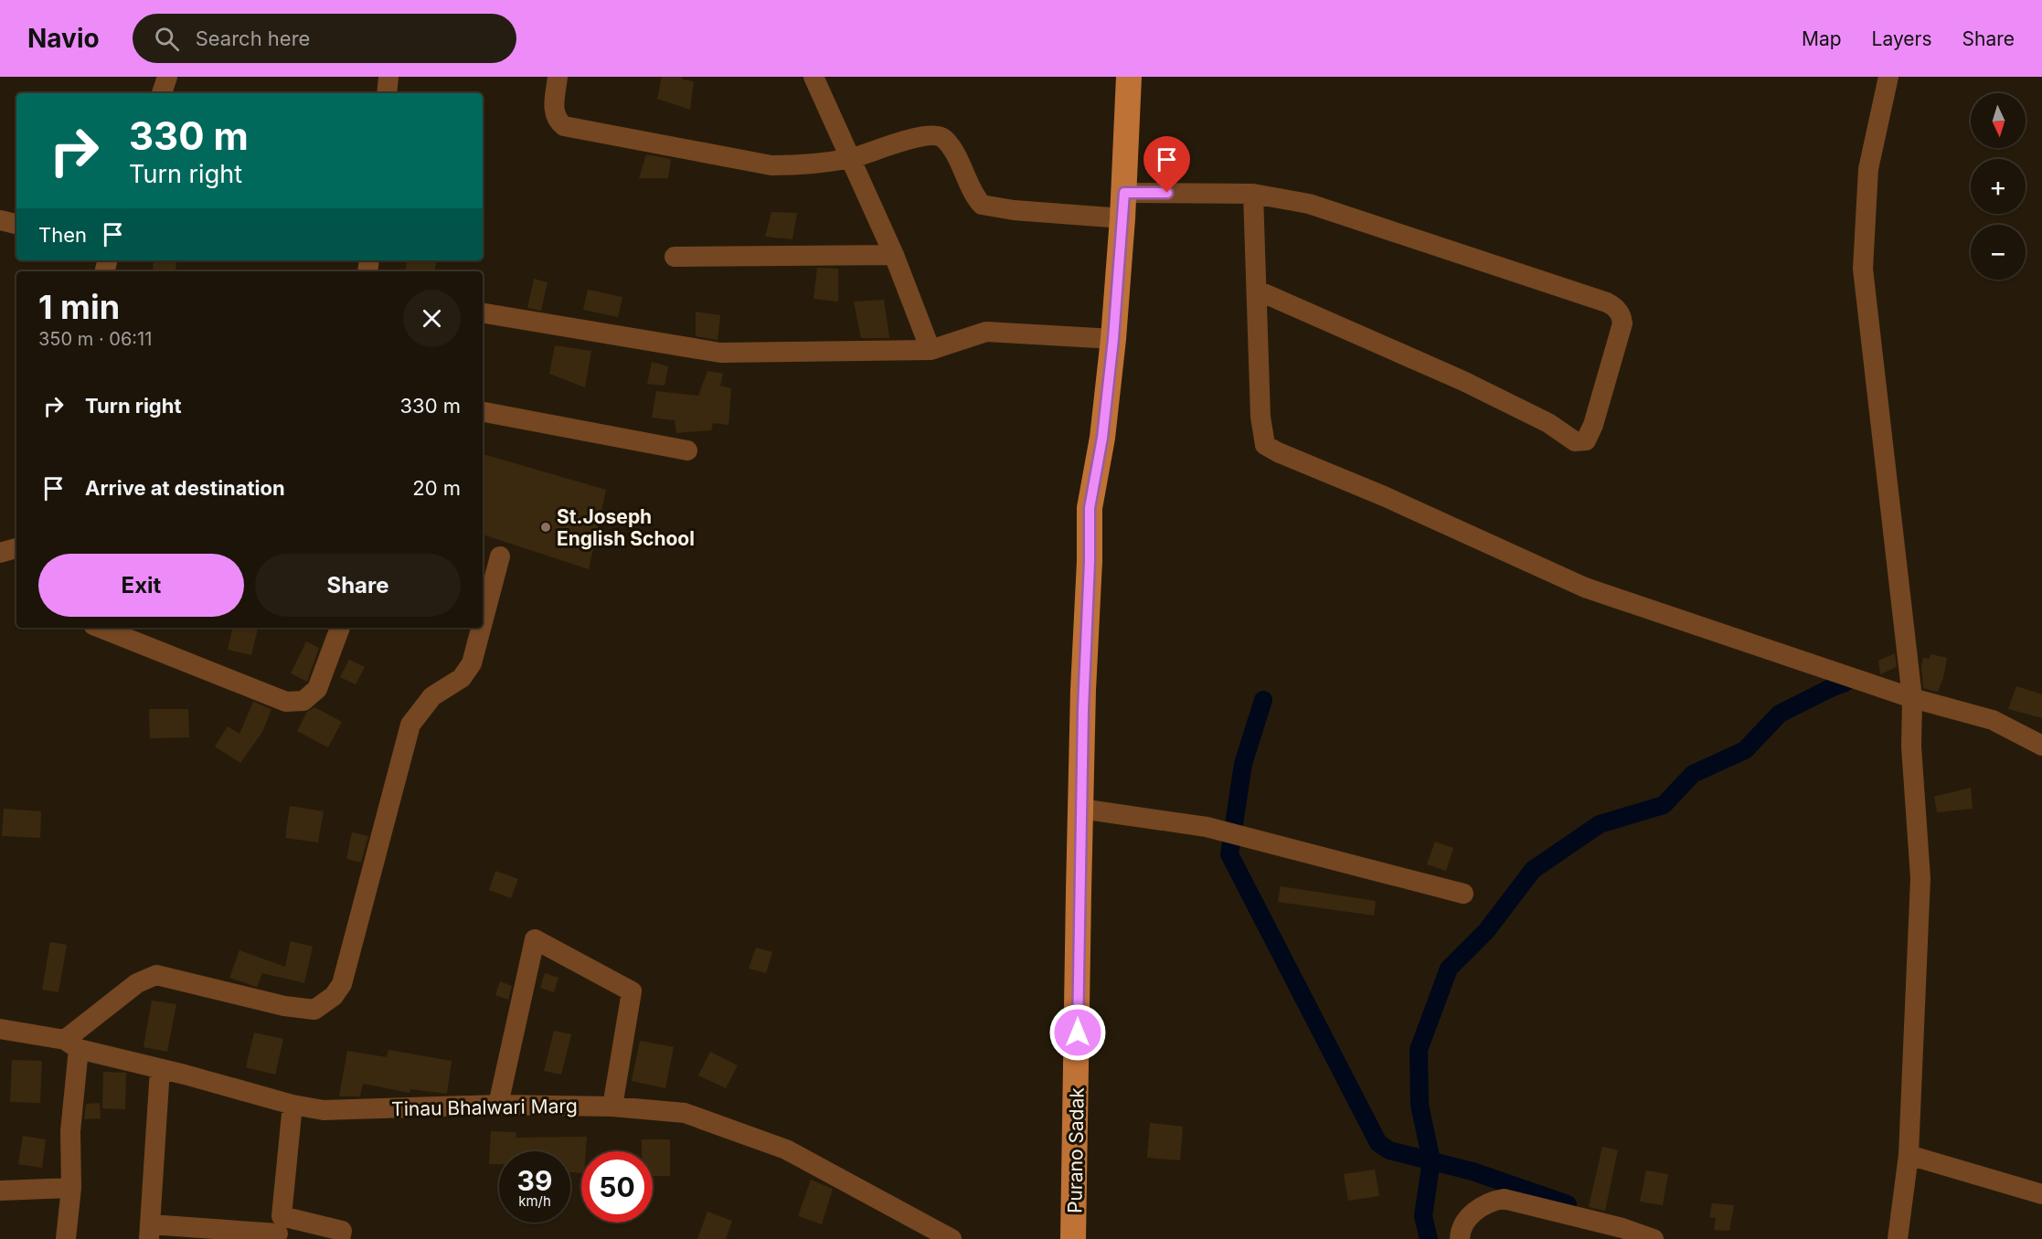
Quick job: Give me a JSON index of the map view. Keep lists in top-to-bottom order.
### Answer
{
  "streets": {
    "main road": ["Purano Sadak"],
    "street": ["Tinau Bhalwari Marg"]
  },
  "places": ["St.Joseph English School"],
  "north": "bottom",
  "page": {
    "header": "Navio",
    "search": "Search here",
    "nav": ["Map", "Layers", "Share"],
    "map_buttons": ["+", "−"],
    "turn": ["330 m", "Turn right"],
    "then": "Then",
    "heading": ["1 min", "350 m · 06:11"],
    "list": [
      {
        "name": "Turn right",
        "value": "330 m"
      },
      {
        "name": "Arrive at destination",
        "value": "20 m"
      }
    ],
    "buttons": ["Exit", "Share"],
    "speed": "39 km/h",
    "limit": "50"
  }
}
